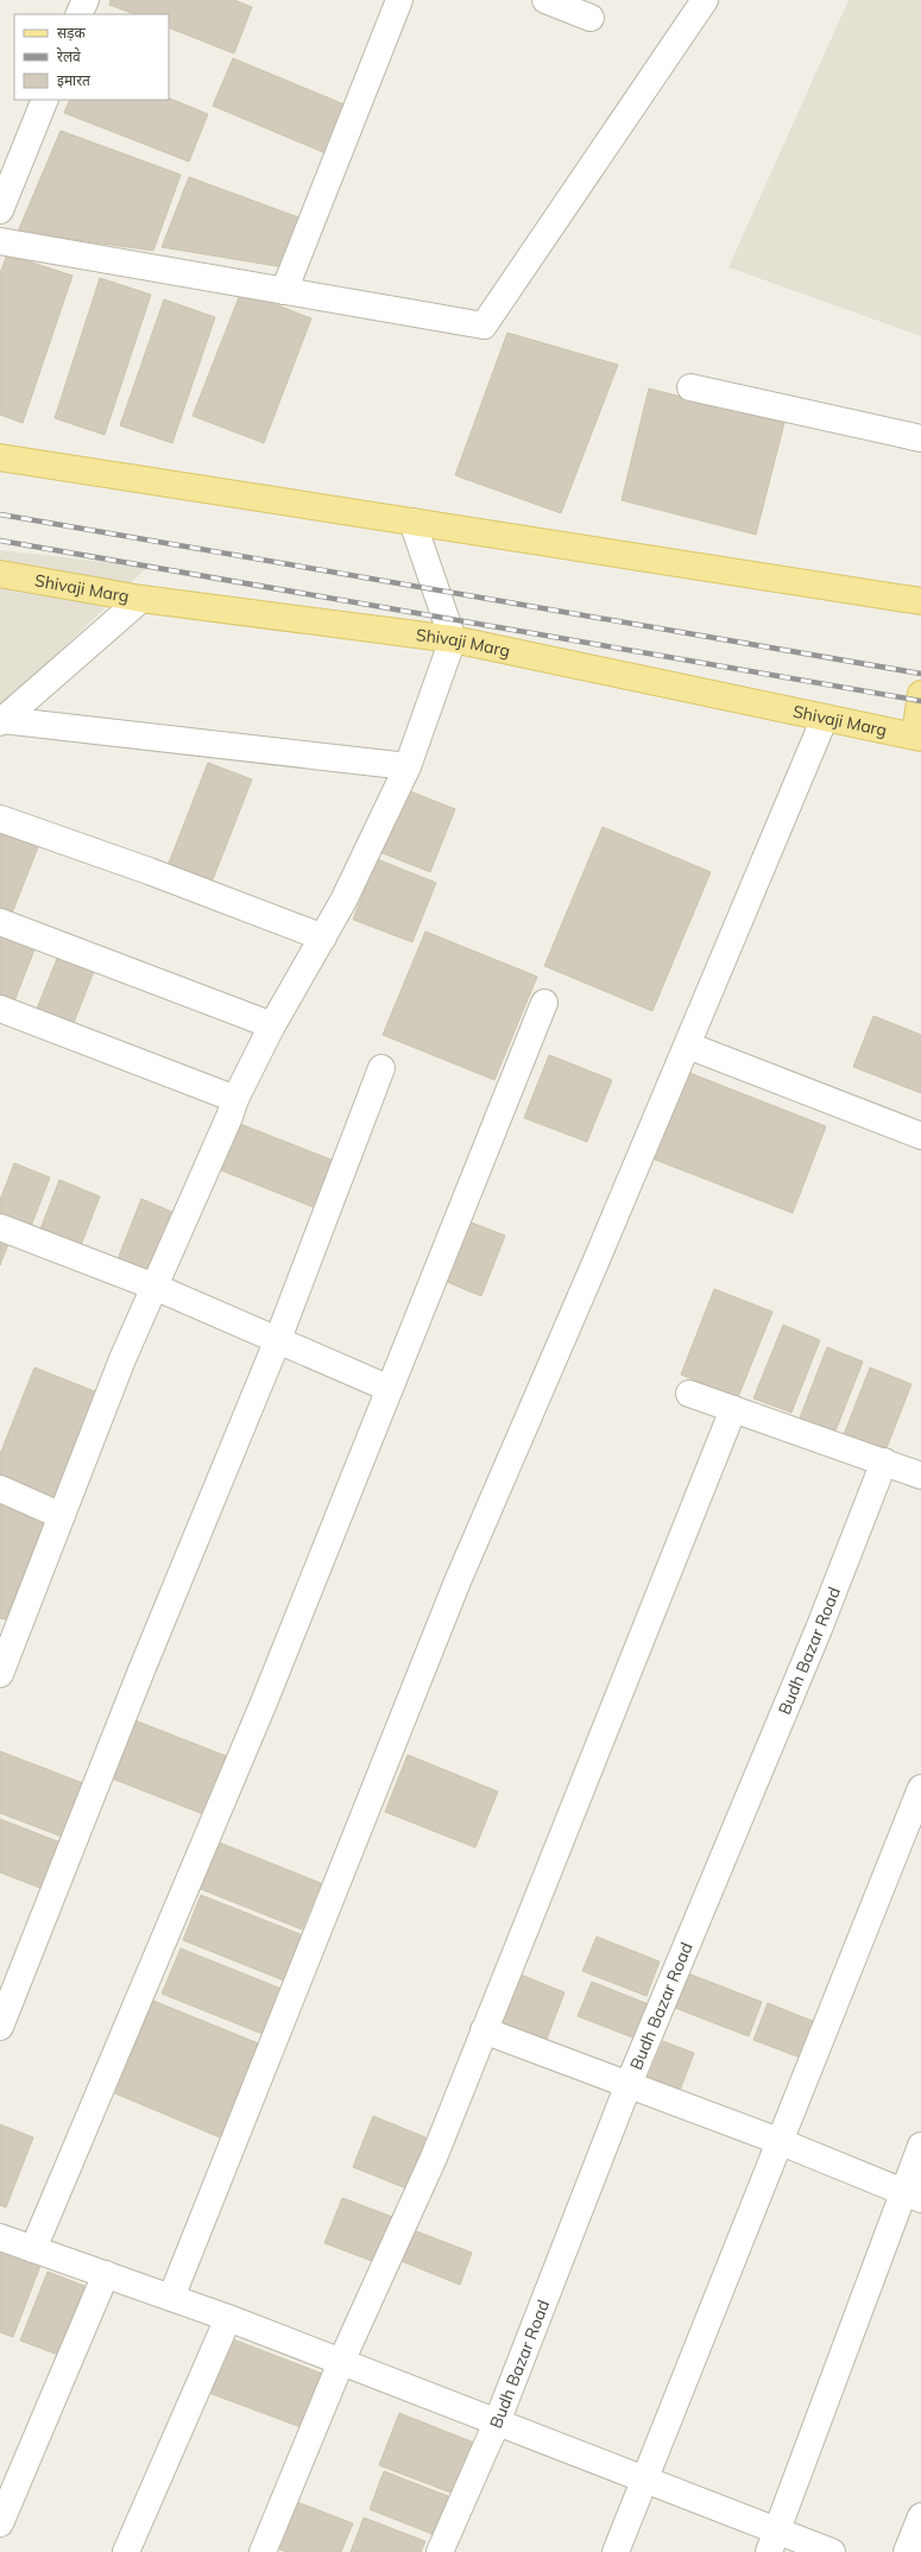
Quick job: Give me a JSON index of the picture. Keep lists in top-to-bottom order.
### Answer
{
  "streets": {
    "main road": ["Shivaji Marg"],
    "street": ["Budh Bazar Road"]
  },
  "legend": ["सड़क", "रेलवे", "इमारत"]
}
